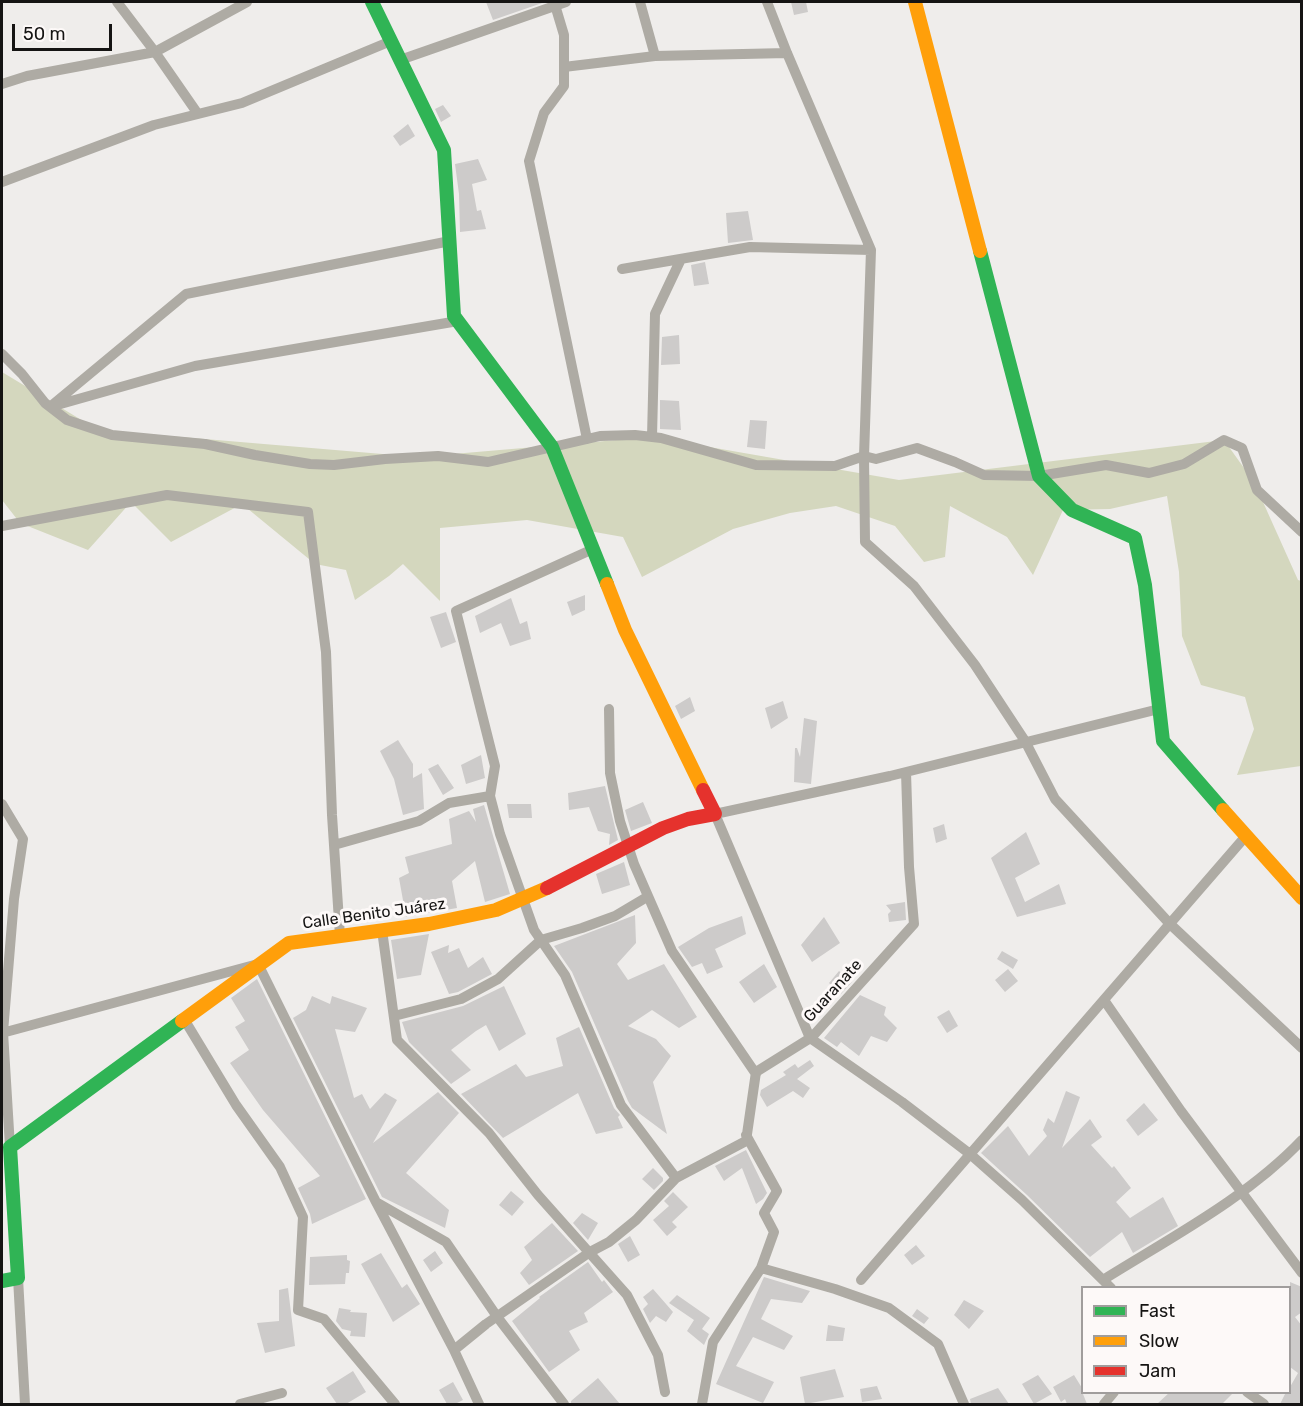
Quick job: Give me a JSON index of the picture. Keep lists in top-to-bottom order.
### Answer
{
  "streets": {
    "main road": ["Calle Benito Juárez"],
    "street": ["Guaranate"]
  },
  "legend": ["Fast", "Slow", "Jam"],
  "scale_bar": "50 m"
}
